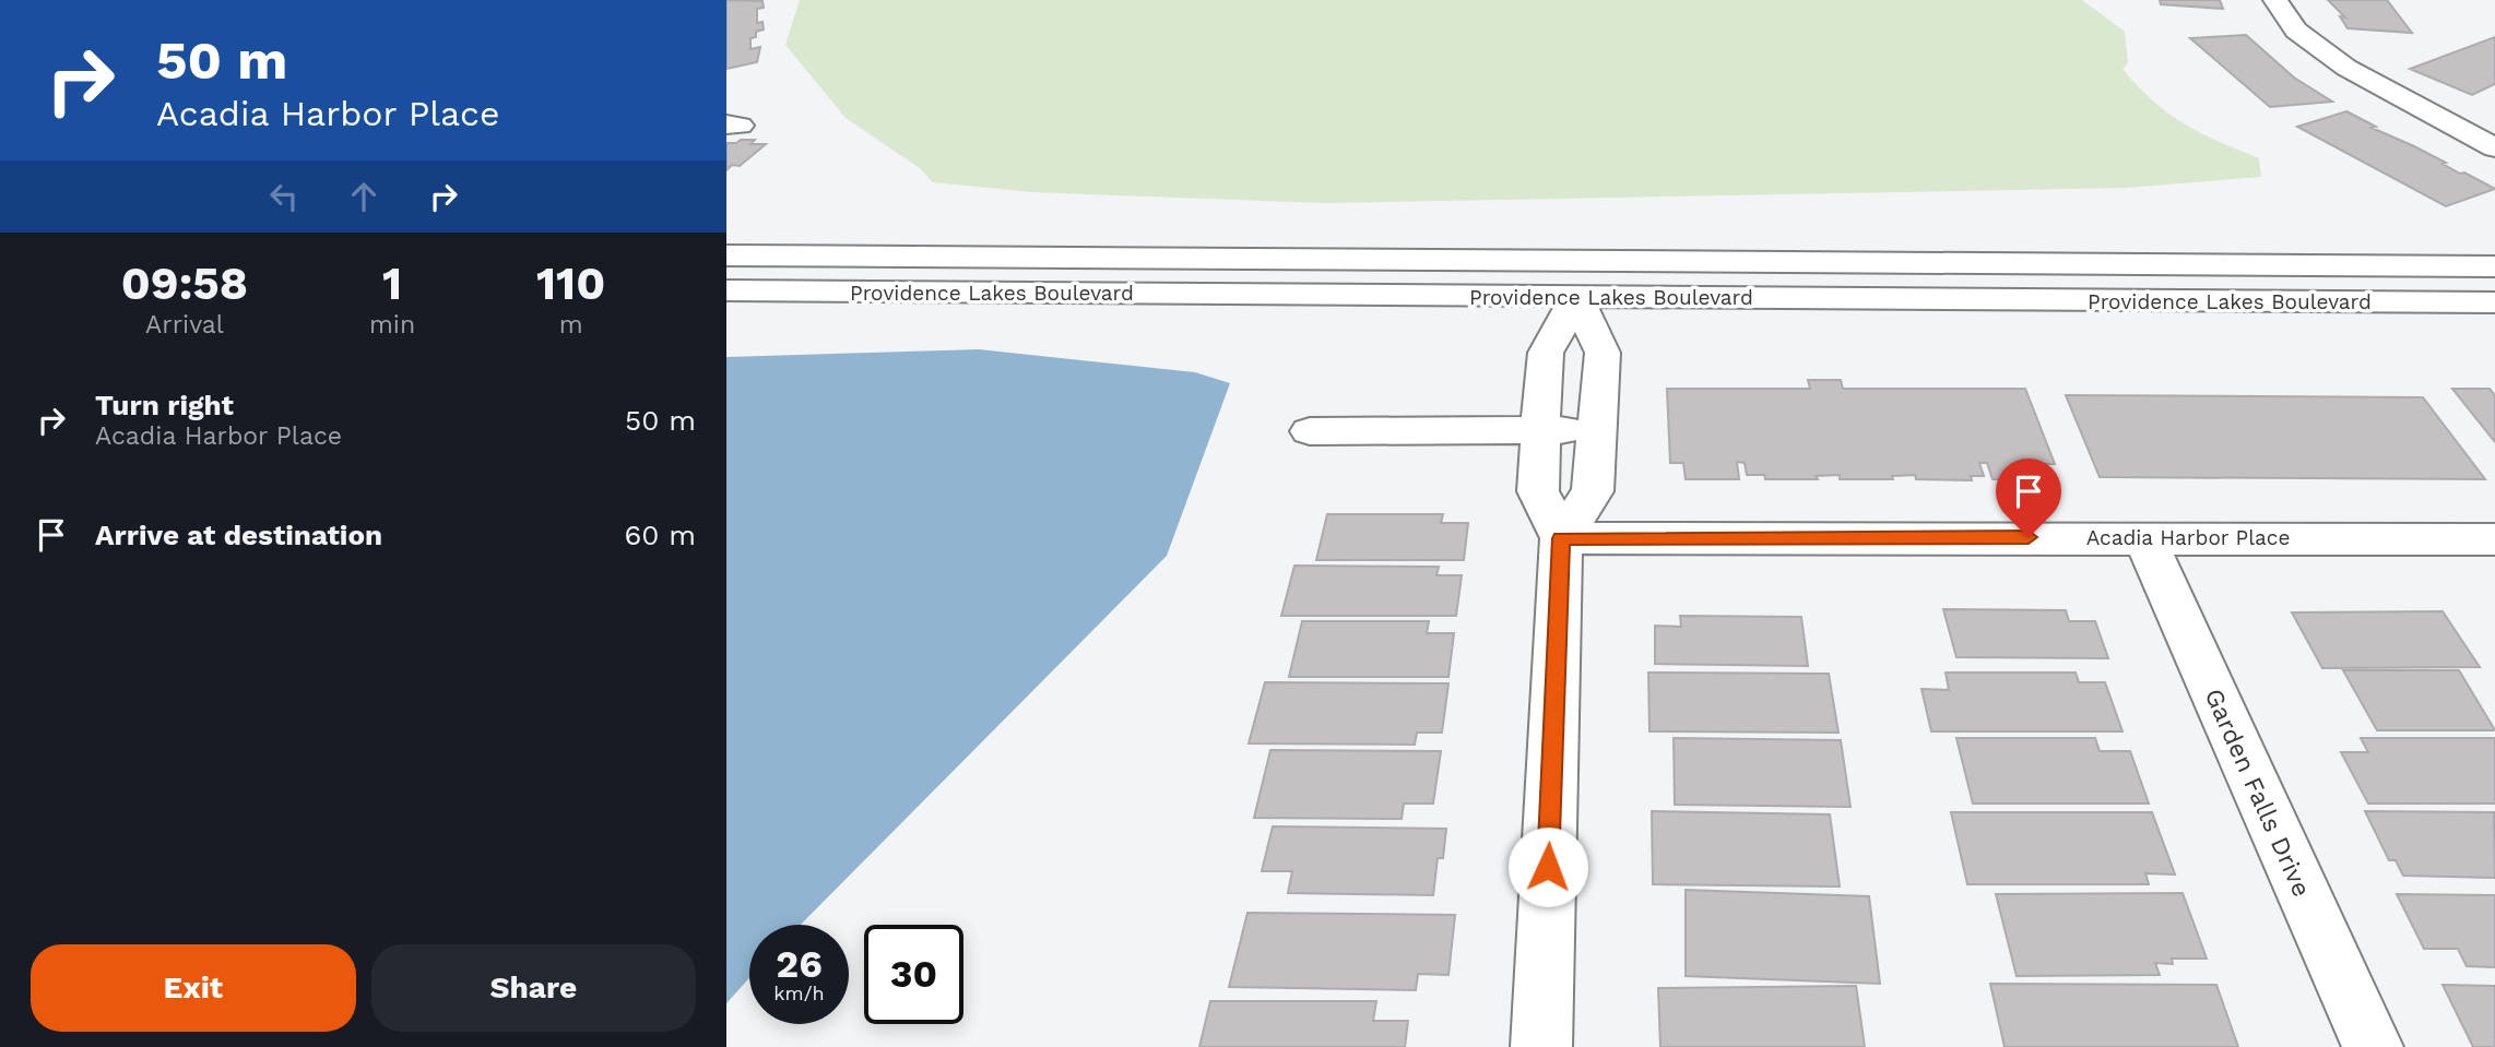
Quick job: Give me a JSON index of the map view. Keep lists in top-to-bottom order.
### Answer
{
  "streets": {
    "street": ["Providence Lakes Boulevard", "Acadia Harbor Place", "Garden Falls Drive"]
  },
  "crossings": [
    ["Acadia Harbor Place", "Garden Falls Drive"]
  ],
  "page": {
    "turn": ["50 m", "Acadia Harbor Place"],
    "eta": [
      "09:58",
      "Arrival",
      "1",
      "min",
      "110",
      "m"
    ],
    "list": [
      {
        "name": "Turn right",
        "note": "Acadia Harbor Place",
        "value": "50 m"
      },
      {
        "name": "Arrive at destination",
        "value": "60 m"
      }
    ],
    "speed": "26 km/h",
    "limit": "30",
    "buttons": ["Exit", "Share"]
  }
}
